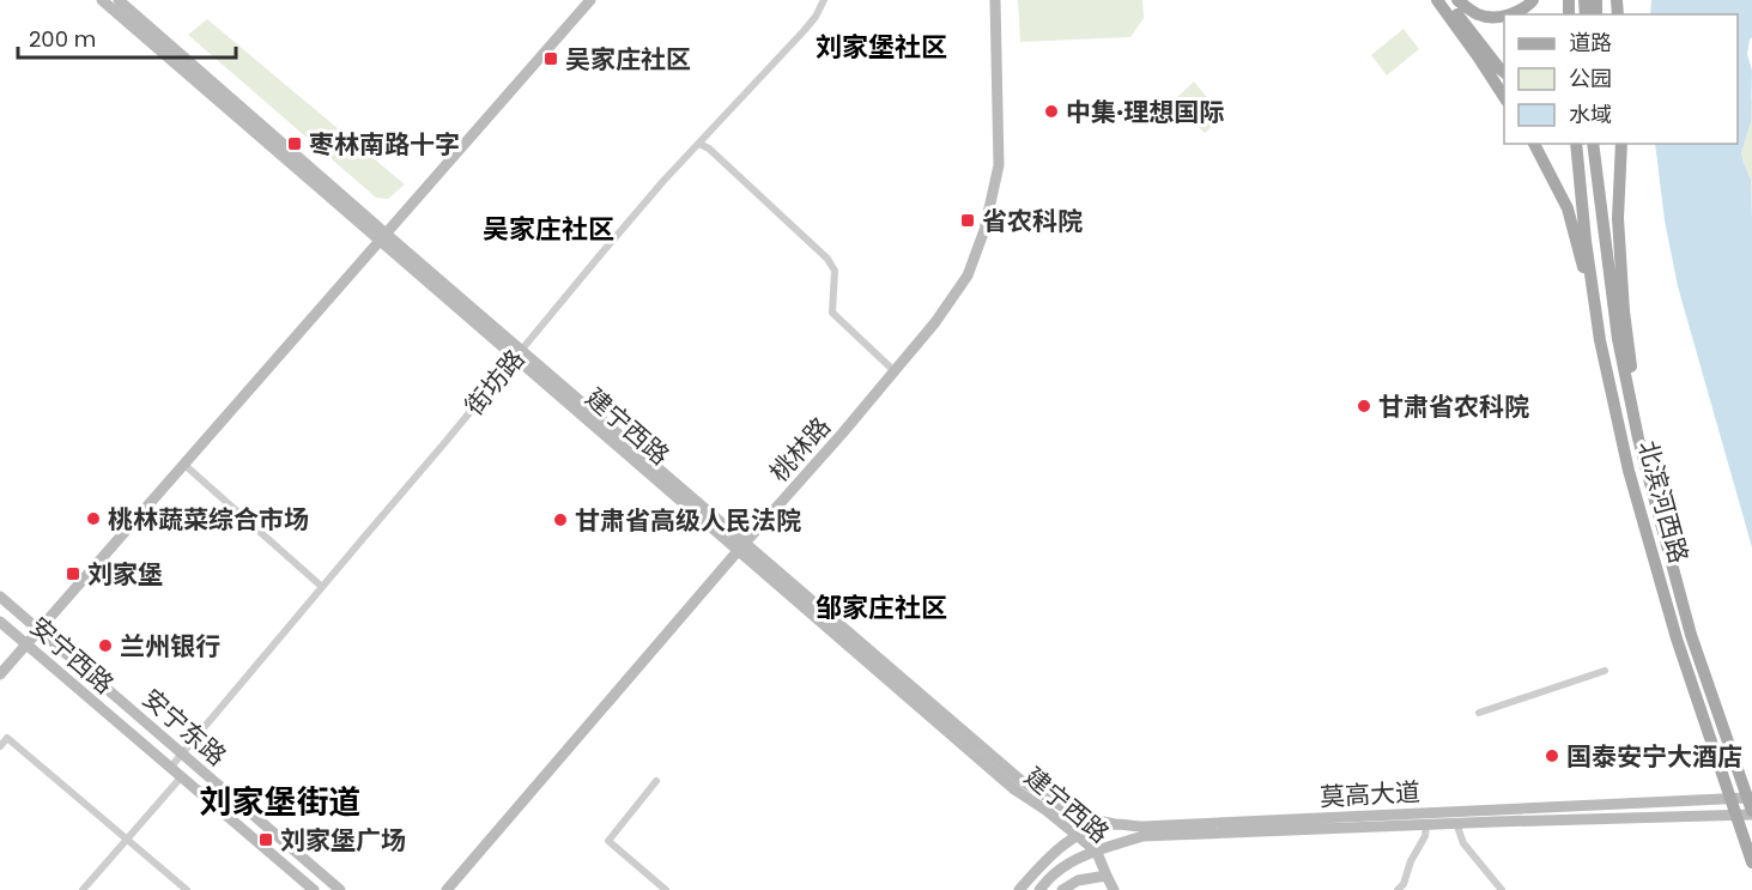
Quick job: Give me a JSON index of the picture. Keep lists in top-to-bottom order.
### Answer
{
  "streets": {
    "main road": [
      "建宁西路",
      "桃林路",
      "北滨河西路",
      "安宁西路",
      "安宁东路",
      "莫高大道"
    ],
    "street": ["街坊路"]
  },
  "crossings": [
    ["街坊路", "建宁西路"],
    ["街坊路", "安宁西路"],
    ["街坊路", "安宁东路"],
    ["建宁西路", "桃林路"],
    ["建宁西路", "莫高大道"],
    ["北滨河西路", "莫高大道"]
  ],
  "districts": [
    "刘家堡社区",
    "吴家庄社区",
    "邹家庄社区",
    "刘家堡街道"
  ],
  "places": {
    "transit": [
      "吴家庄社区",
      "枣林南路十字",
      "省农科院",
      "刘家堡",
      "刘家堡广场"
    ],
    "other": [
      "中集·理想国际",
      "甘肃省农科院",
      "桃林蔬菜综合市场",
      "甘肃省高级人民法院",
      "兰州银行",
      "国泰安宁大酒店"
    ]
  },
  "legend": ["道路", "公园", "水域"],
  "scale_bar": "200 m"
}
